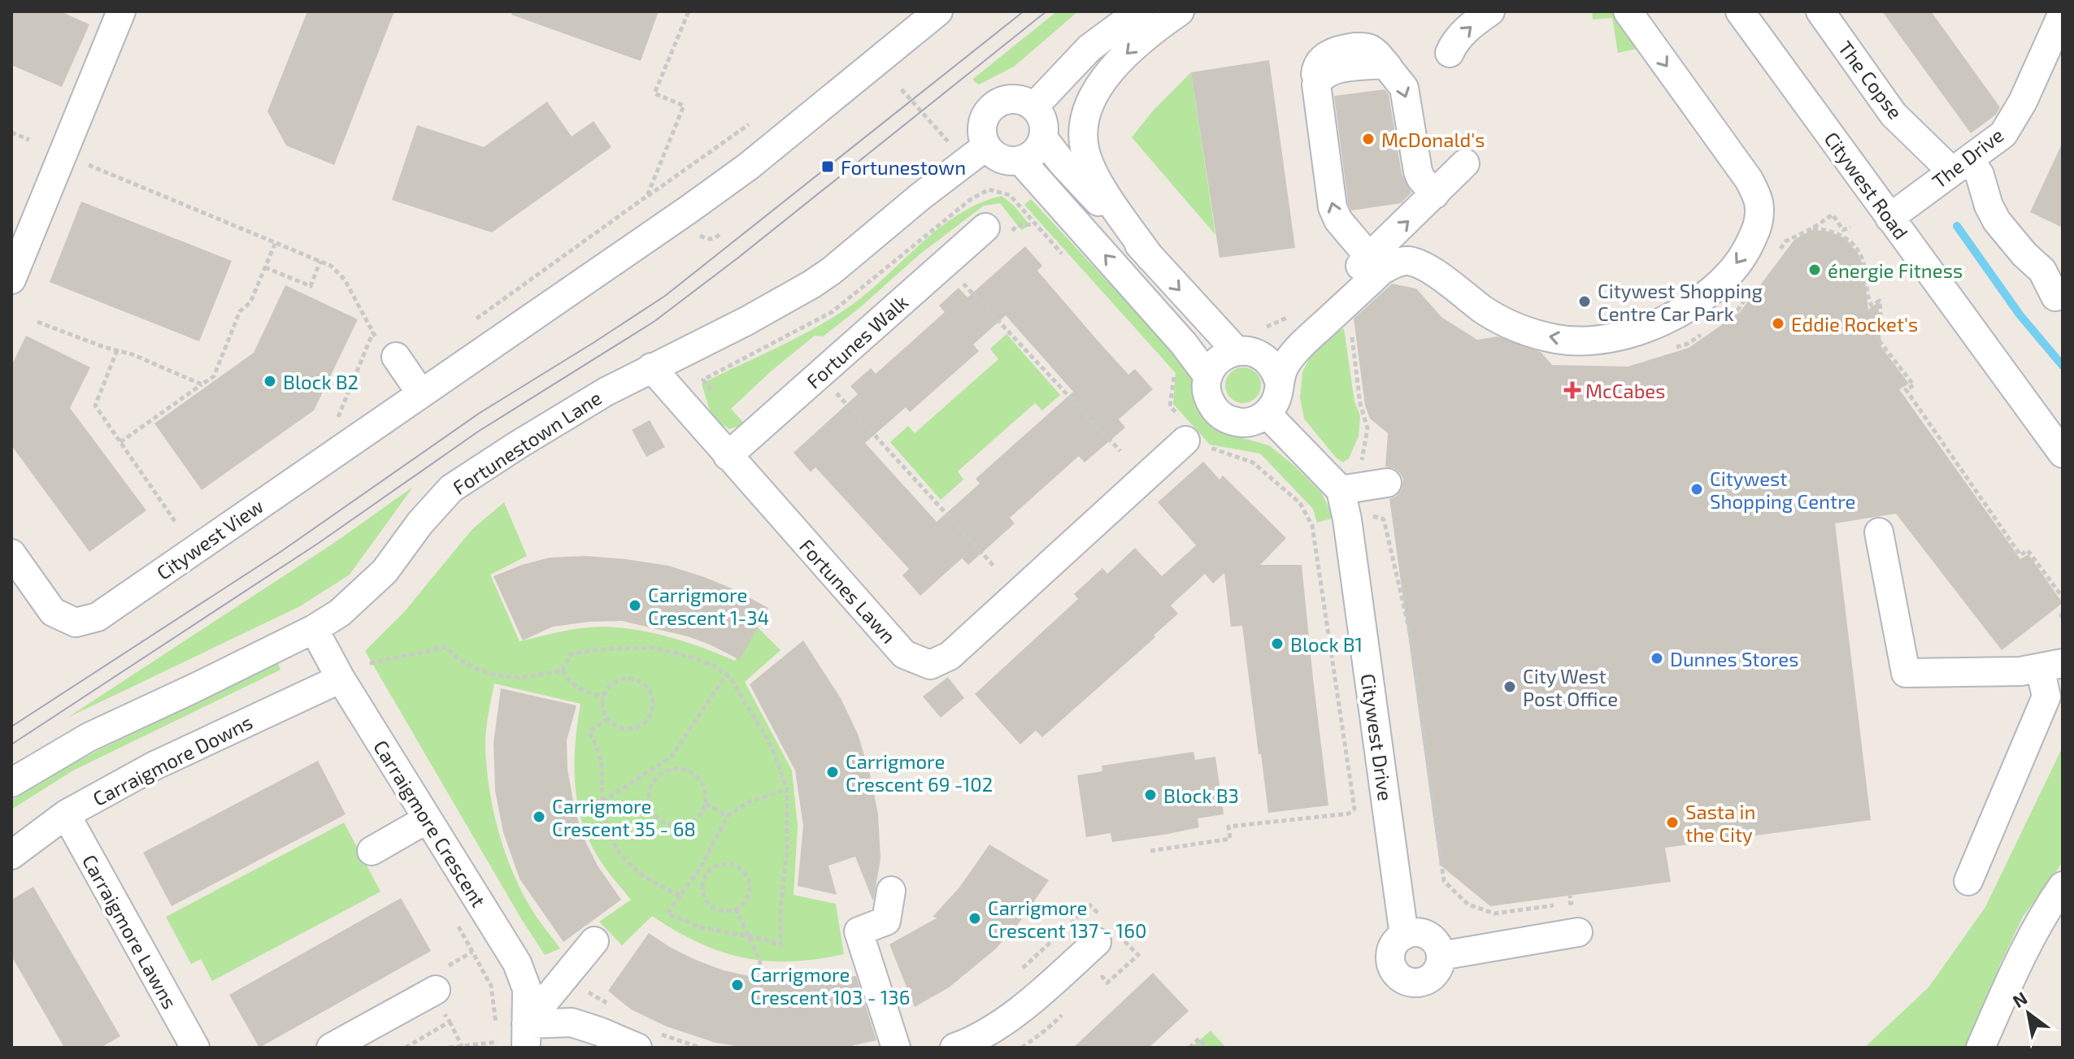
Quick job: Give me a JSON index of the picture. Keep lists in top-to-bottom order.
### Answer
{
  "streets": {
    "street": [
      "The Copse",
      "The Drive",
      "Citywest Road",
      "Fortunes Walk",
      "Fortunestown Lane",
      "Citywest View",
      "Fortunes Lawn",
      "Citywest Drive",
      "Carraigmore Downs",
      "Carraigmore Crescent",
      "Carraigmore Lawns"
    ]
  },
  "crossings": [
    ["The Copse", "The Drive"],
    ["The Drive", "Citywest Road"],
    ["Fortunes Walk", "Fortunes Lawn"],
    ["Fortunestown Lane", "Fortunes Lawn"],
    ["Fortunestown Lane", "Carraigmore Crescent"],
    ["Carraigmore Downs", "Carraigmore Crescent"],
    ["Carraigmore Downs", "Carraigmore Lawns"]
  ],
  "places": {
    "other": [
      "McDonald's",
      "énergie Fitness",
      "Citywest Shopping Centre Car Park",
      "Eddie Rocket's",
      "Block B2",
      "Citywest Shopping Centre",
      "Carrigmore Crescent 1-34",
      "Block B1",
      "Dunnes Stores",
      "City West Post Office",
      "Carrigmore Crescent 69 -102",
      "Block B3",
      "Carrigmore Crescent 35 - 68",
      "Sasta in the City",
      "Carrigmore Crescent 137 - 160",
      "Carrigmore Crescent 103 - 136"
    ],
    "transit": ["Fortunestown"],
    "health": ["McCabes"]
  },
  "north": "top left"
}
